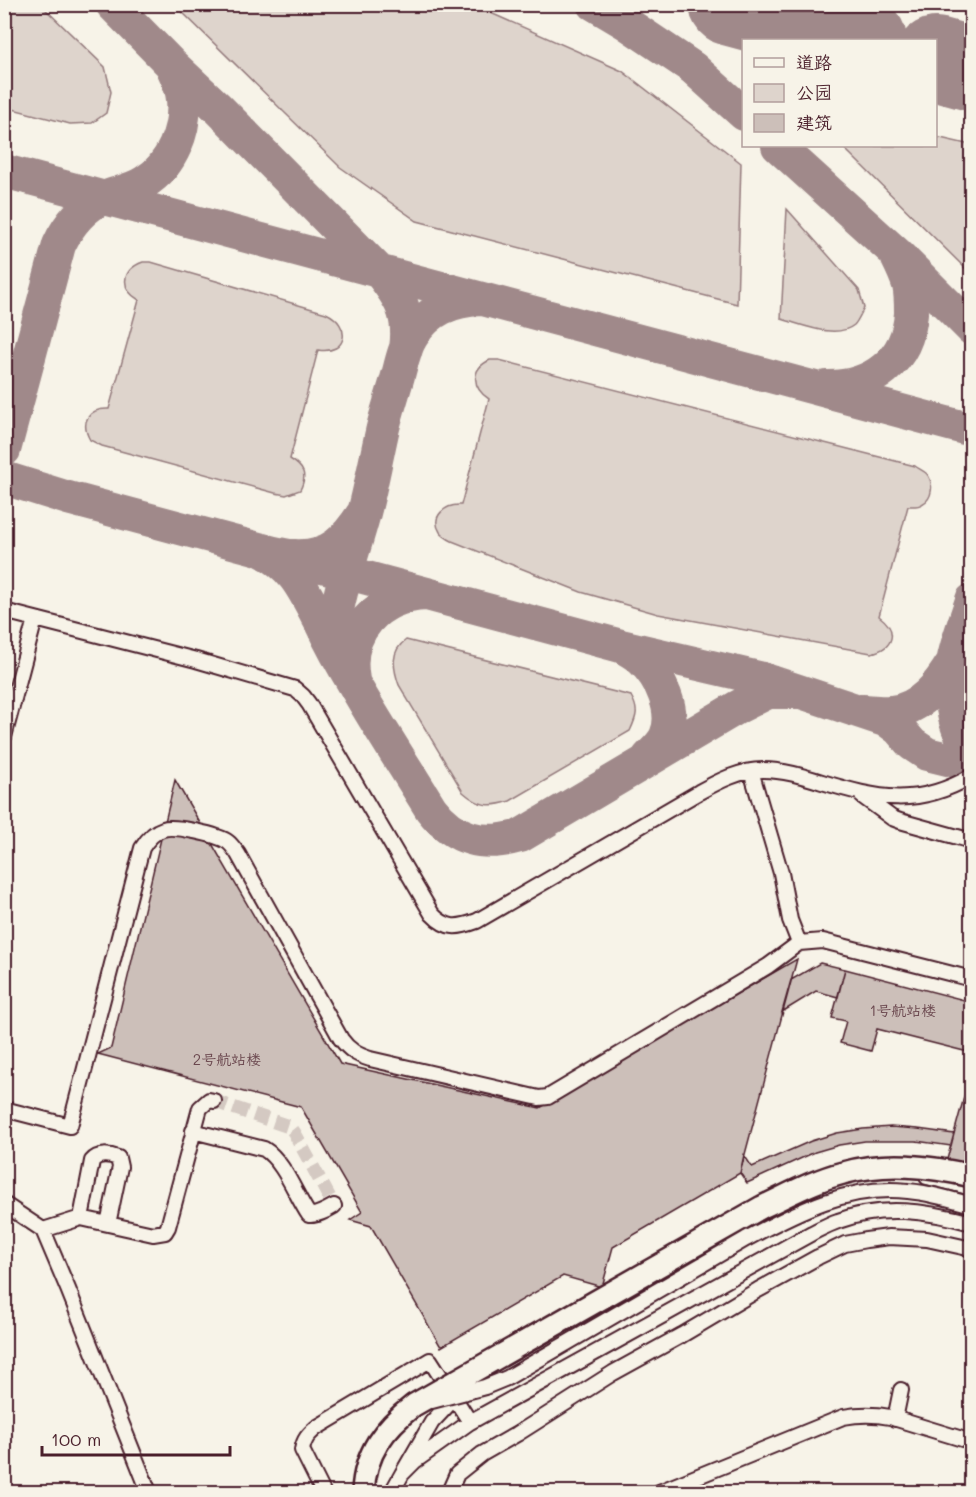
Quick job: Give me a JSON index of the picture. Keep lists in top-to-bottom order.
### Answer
{
  "house_numbers": ["1号航站楼", "2号航站楼"],
  "legend": ["道路", "公园", "建筑"],
  "scale_bar": "100 m"
}
